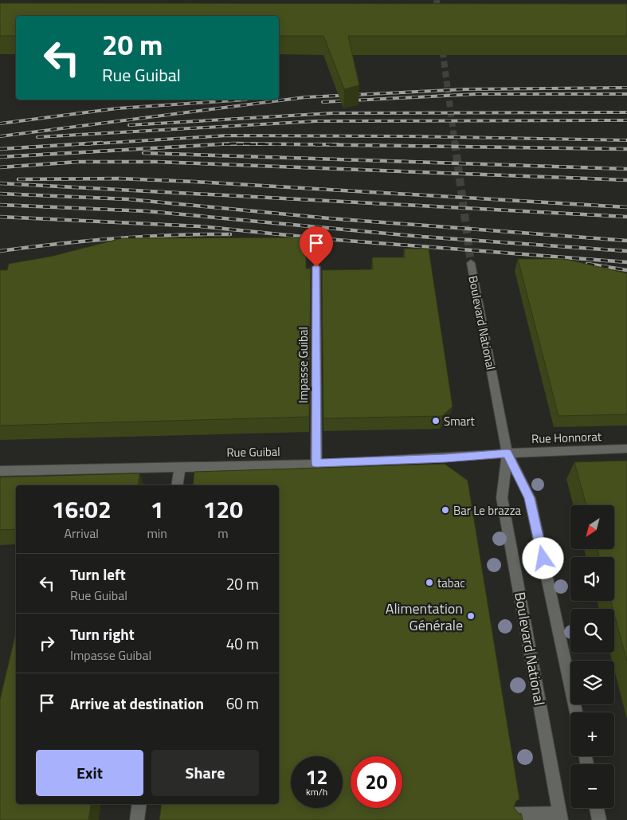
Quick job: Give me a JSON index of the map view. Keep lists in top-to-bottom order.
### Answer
{
  "streets": {
    "street": [
      "Boulevard National",
      "Impasse Guibal",
      "Rue Honnorat",
      "Rue Guibal"
    ]
  },
  "crossings": [
    ["Boulevard National", "Rue Honnorat"],
    ["Boulevard National", "Rue Guibal"],
    ["Impasse Guibal", "Rue Guibal"],
    ["Rue Honnorat", "Rue Guibal"]
  ],
  "places": [
    "Smart",
    "Bar Le brazza",
    "tabac",
    "Alimentation Générale"
  ],
  "north": "bottom left",
  "page": {
    "turn": ["20 m", "Rue Guibal"],
    "eta": [
      "16:02",
      "Arrival",
      "1",
      "min",
      "120",
      "m"
    ],
    "map_buttons": ["+", "−"],
    "list": [
      {
        "name": "Turn left",
        "note": "Rue Guibal",
        "value": "20 m"
      },
      {
        "name": "Turn right",
        "note": "Impasse Guibal",
        "value": "40 m"
      },
      {
        "name": "Arrive at destination",
        "value": "60 m"
      }
    ],
    "buttons": ["Exit", "Share"],
    "speed": "12 km/h",
    "limit": "20"
  }
}
